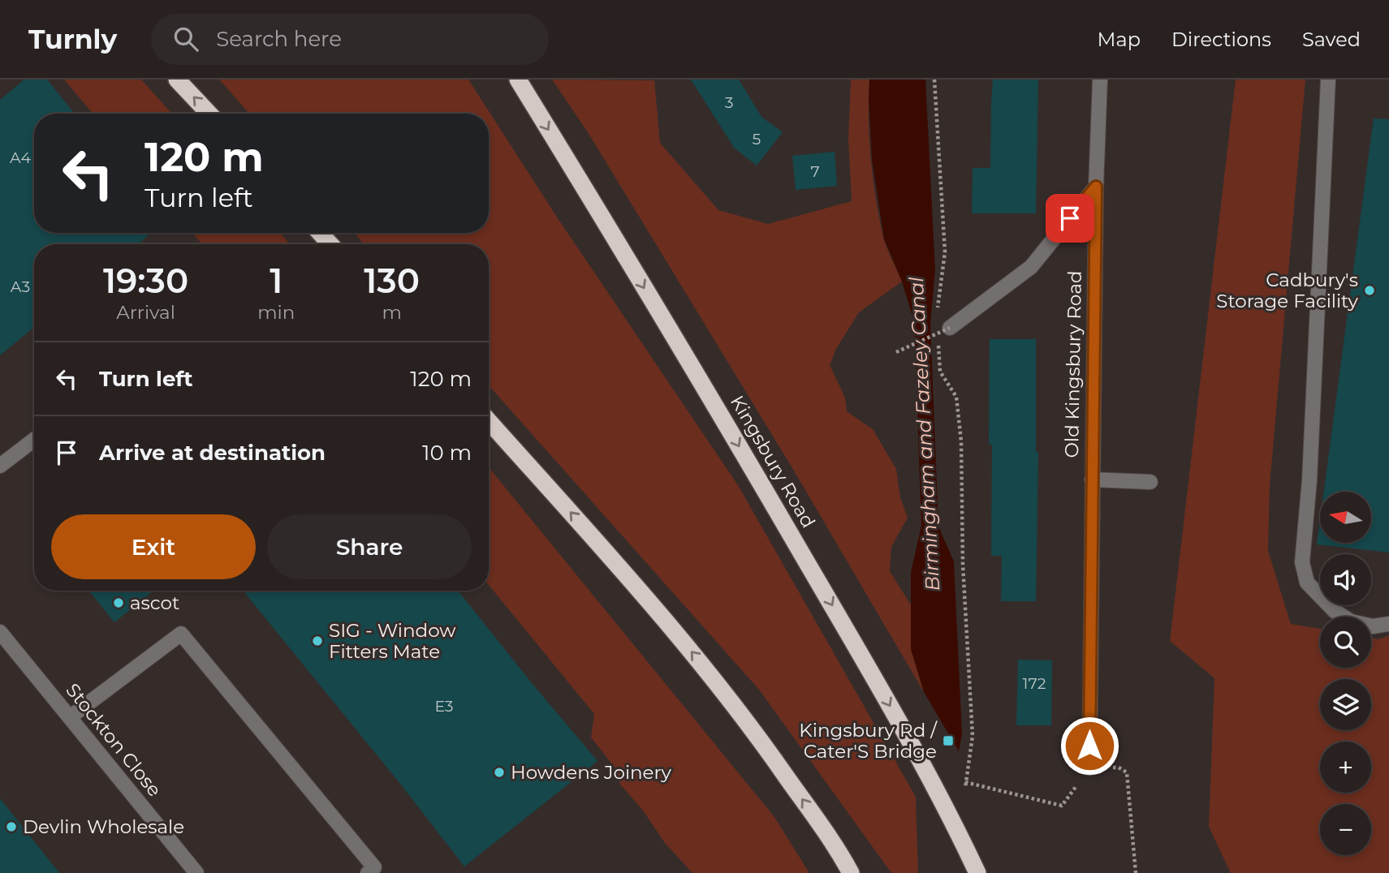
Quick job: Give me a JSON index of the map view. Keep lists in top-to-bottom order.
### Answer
{
  "streets": {
    "highway": ["Kingsbury Road"],
    "street": ["Old Kingsbury Road", "Stockton Close"]
  },
  "water": ["Birmingham and Fazeley Canal"],
  "places": {
    "other": [
      "Cadbury's Storage Facility",
      "ascot",
      "SIG - Window Fitters Mate",
      "Howdens Joinery",
      "Devlin Wholesale"
    ],
    "transit": ["Kingsbury Rd / Cater'S Bridge"]
  },
  "house_numbers": [
    "3",
    "5",
    "A4",
    "7",
    "A3",
    "172",
    "E3"
  ],
  "north": "left",
  "page": {
    "header": "Turnly",
    "search": "Search here",
    "nav": ["Map", "Directions", "Saved"],
    "turn": ["120 m", "Turn left"],
    "eta": [
      "19:30",
      "Arrival",
      "1",
      "min",
      "130",
      "m"
    ],
    "list": [
      {
        "name": "Turn left",
        "value": "120 m"
      },
      {
        "name": "Arrive at destination",
        "value": "10 m"
      }
    ],
    "map_buttons": ["+", "−"],
    "buttons": ["Exit", "Share"]
  }
}
